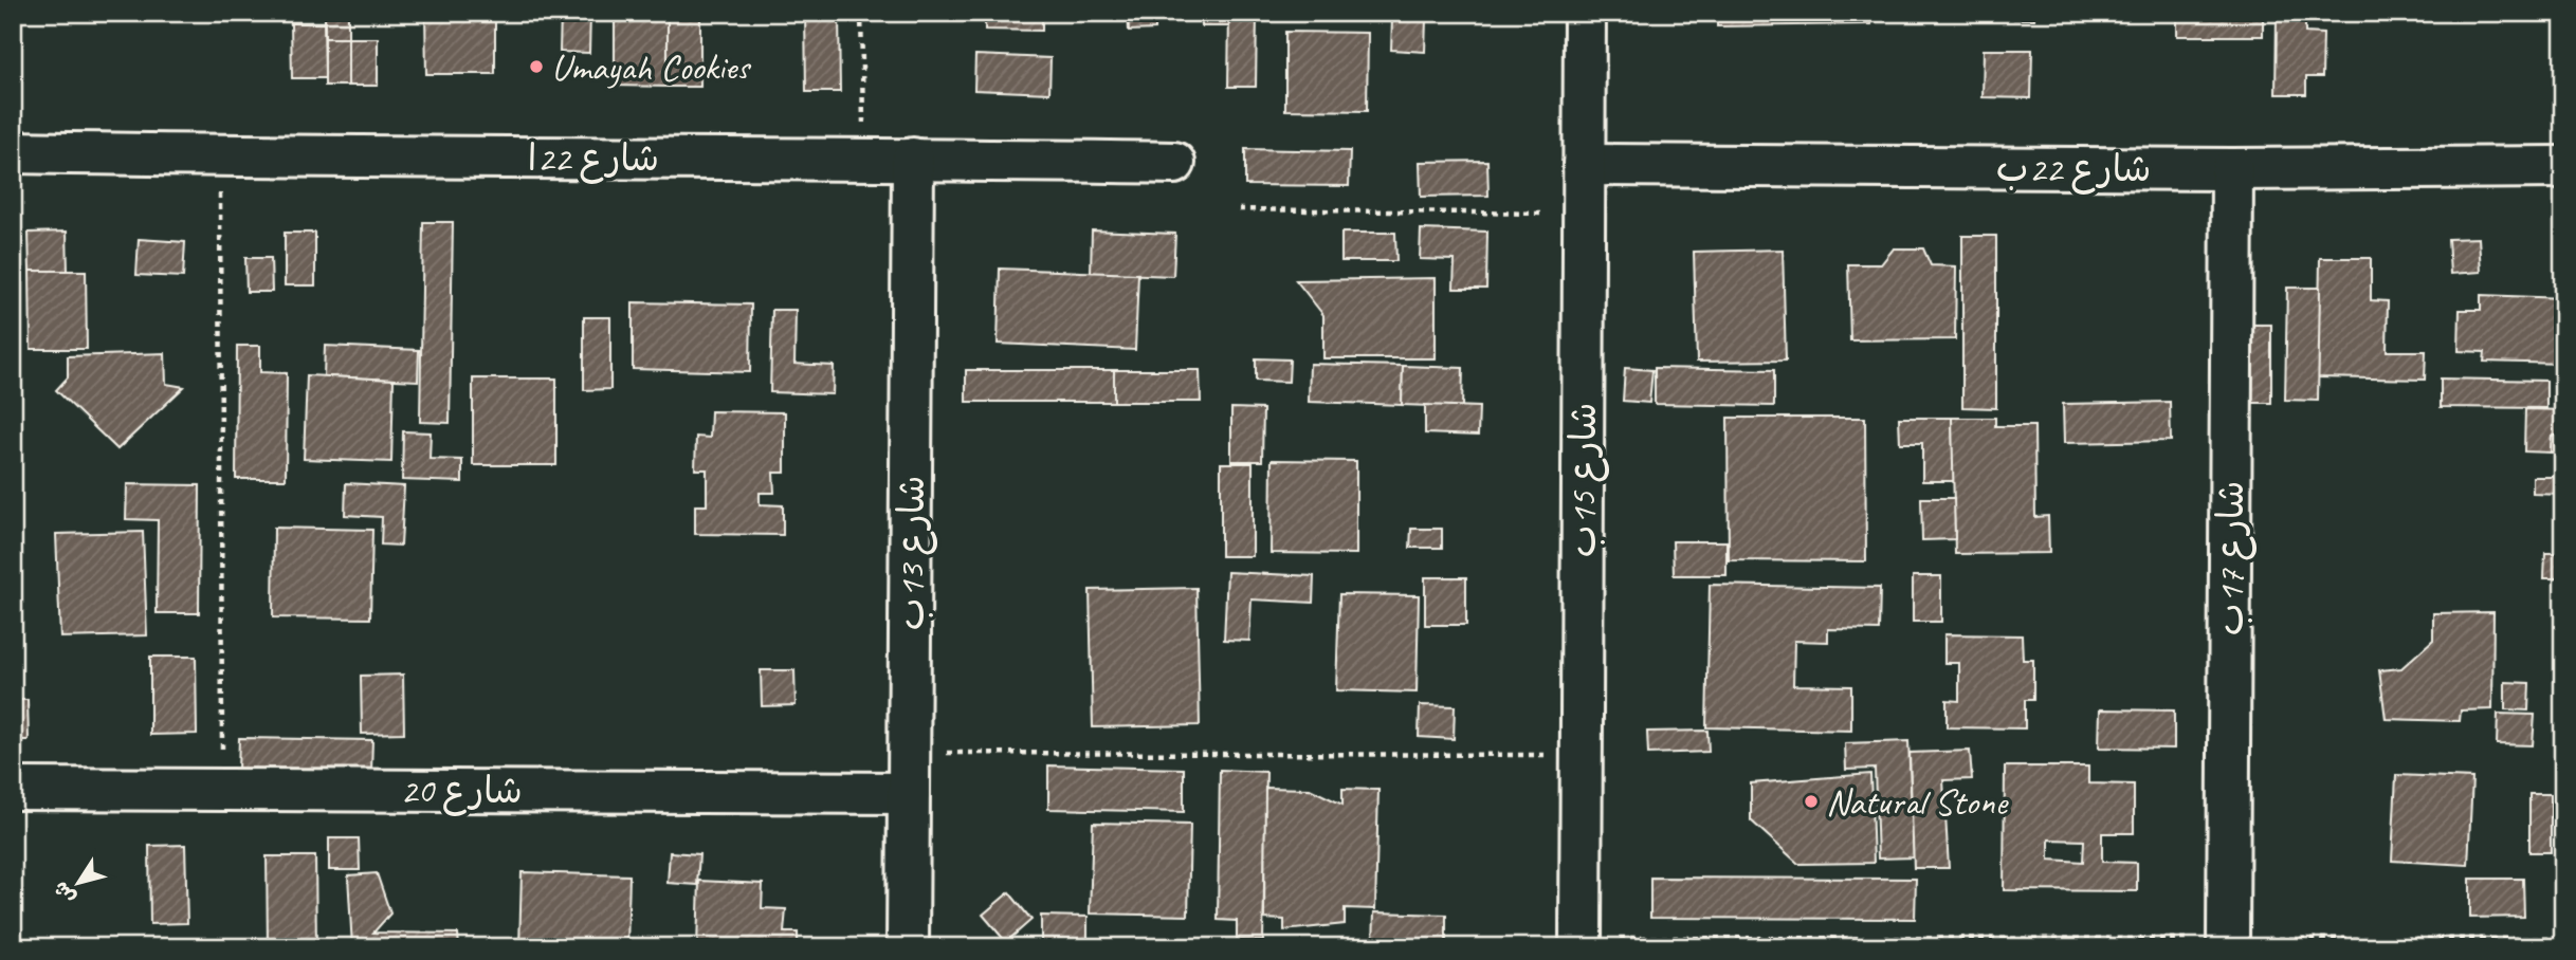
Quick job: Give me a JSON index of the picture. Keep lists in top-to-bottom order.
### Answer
{
  "streets": {
    "street": [
      "شارع 22ا",
      "شارع 22ب",
      "شارع 15ب",
      "شارع 13ب",
      "شارع 17ب",
      "شارع 20"
    ]
  },
  "crossings": [
    ["شارع 22ا", "شارع 13ب"],
    ["شارع 22ب", "شارع 15ب"],
    ["شارع 22ب", "شارع 17ب"],
    ["شارع 13ب", "شارع 20"]
  ],
  "places": ["Umayah Cookies", "Natural Stone"],
  "north": "bottom left"
}
